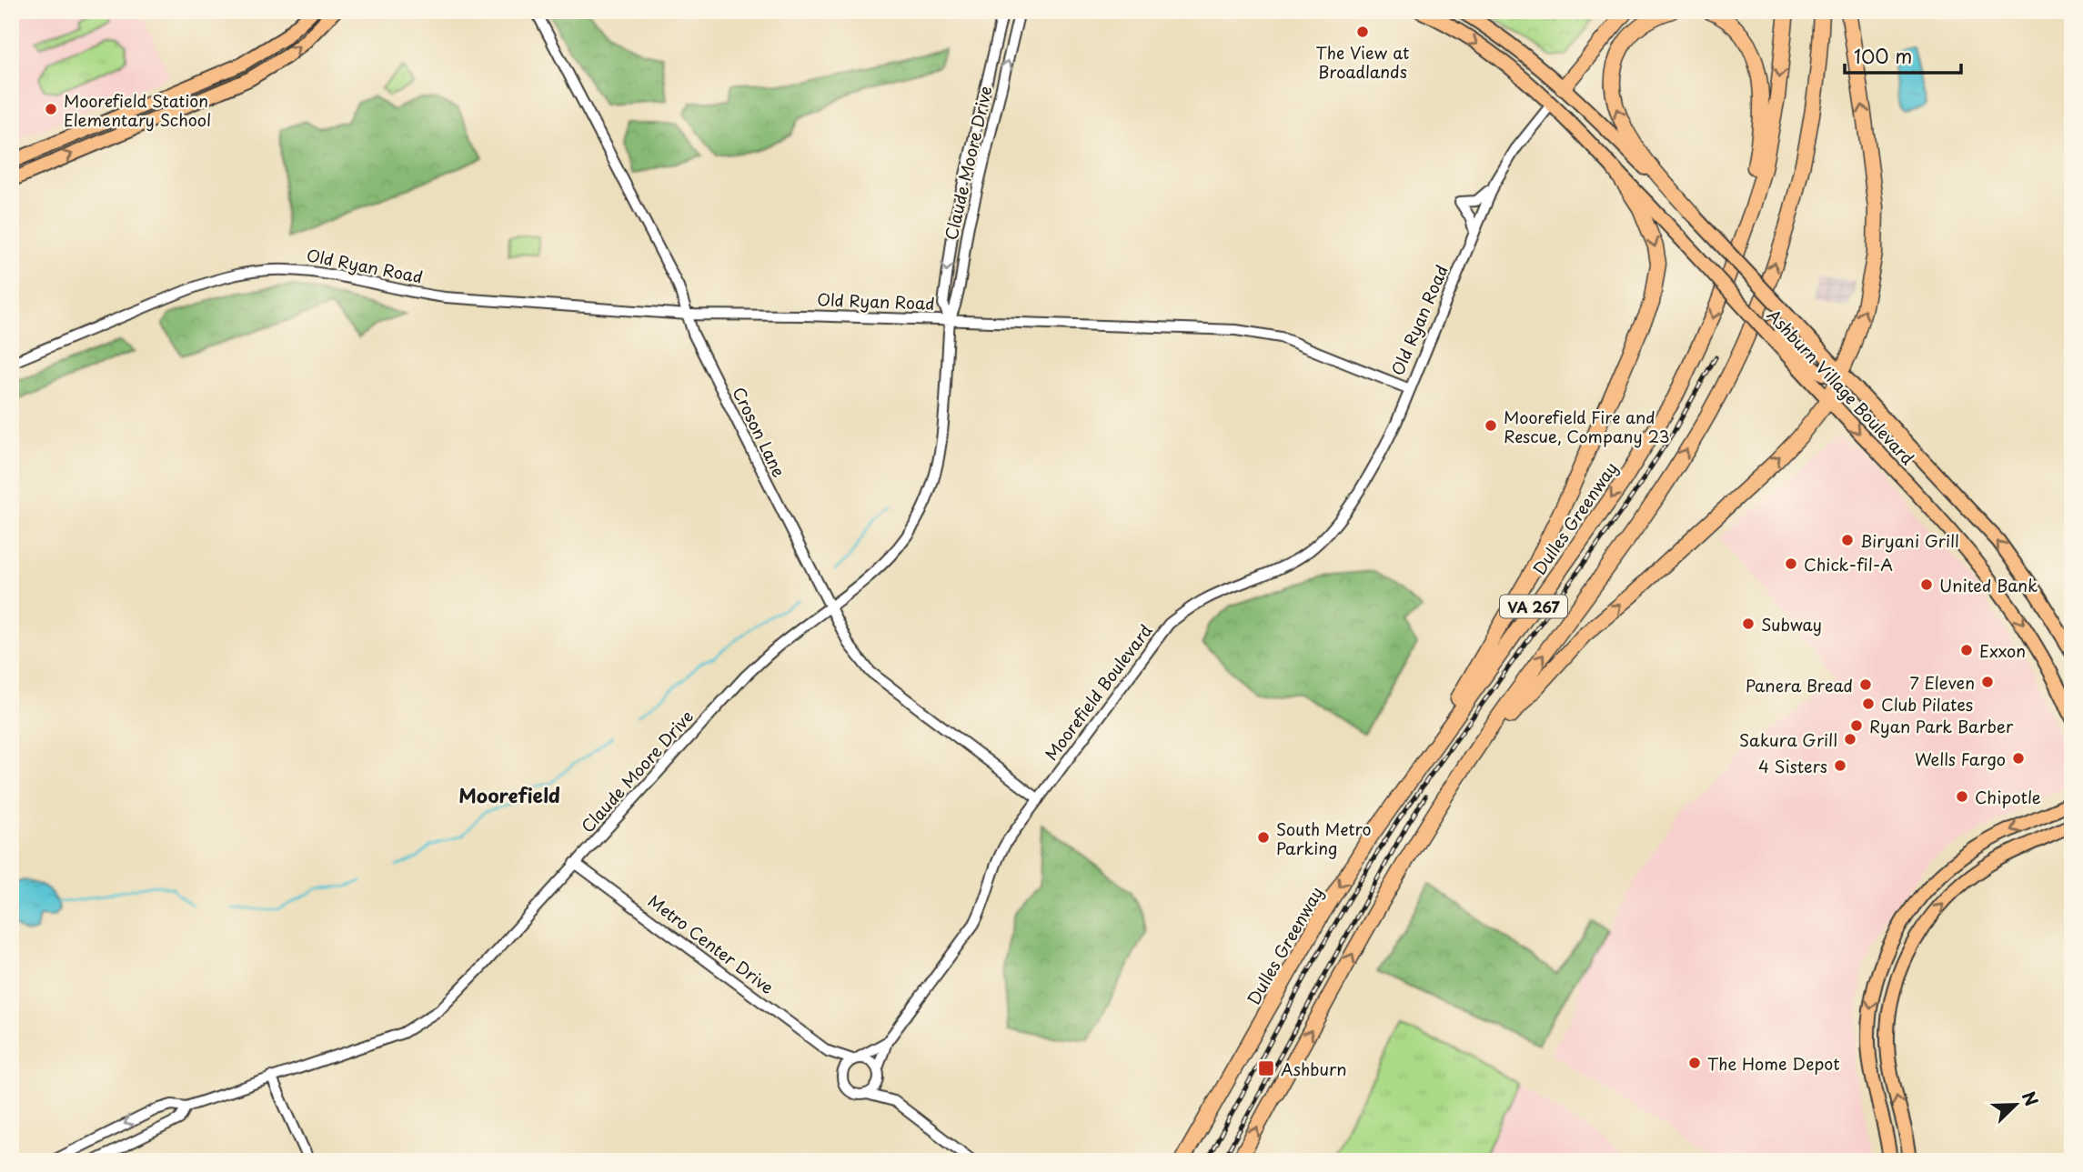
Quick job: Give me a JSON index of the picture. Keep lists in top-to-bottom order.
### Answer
{
  "streets": {
    "highway": ["Dulles Greenway", "VA 267"],
    "main road": ["Old Ryan Road", "Ashburn Village Boulevard"],
    "street": [
      "Claude Moore Drive",
      "Croson Lane",
      "Moorefield Boulevard",
      "Metro Center Drive"
    ]
  },
  "crossings": [
    ["Claude Moore Drive", "Old Ryan Road"],
    ["Claude Moore Drive", "Croson Lane"],
    ["Claude Moore Drive", "Metro Center Drive"],
    ["Old Ryan Road", "Ashburn Village Boulevard"],
    ["Old Ryan Road", "Croson Lane"],
    ["Old Ryan Road", "Moorefield Boulevard"],
    ["Croson Lane", "Moorefield Boulevard"],
    ["Moorefield Boulevard", "Metro Center Drive"]
  ],
  "districts": ["Moorefield"],
  "places": {
    "other": [
      "The View at Broadlands",
      "Moorefield Station Elementary School",
      "Moorefield Fire and Rescue, Company 23",
      "Biryani Grill",
      "Chick-fil-A",
      "United Bank",
      "Subway",
      "Exxon",
      "7 Eleven",
      "Panera Bread",
      "Club Pilates",
      "Ryan Park Barber",
      "Sakura Grill",
      "Wells Fargo",
      "4 Sisters",
      "Chipotle",
      "South Metro Parking",
      "The Home Depot"
    ],
    "transit": ["Ashburn"]
  },
  "scale_bar": "100 m",
  "north": "top right"
}
